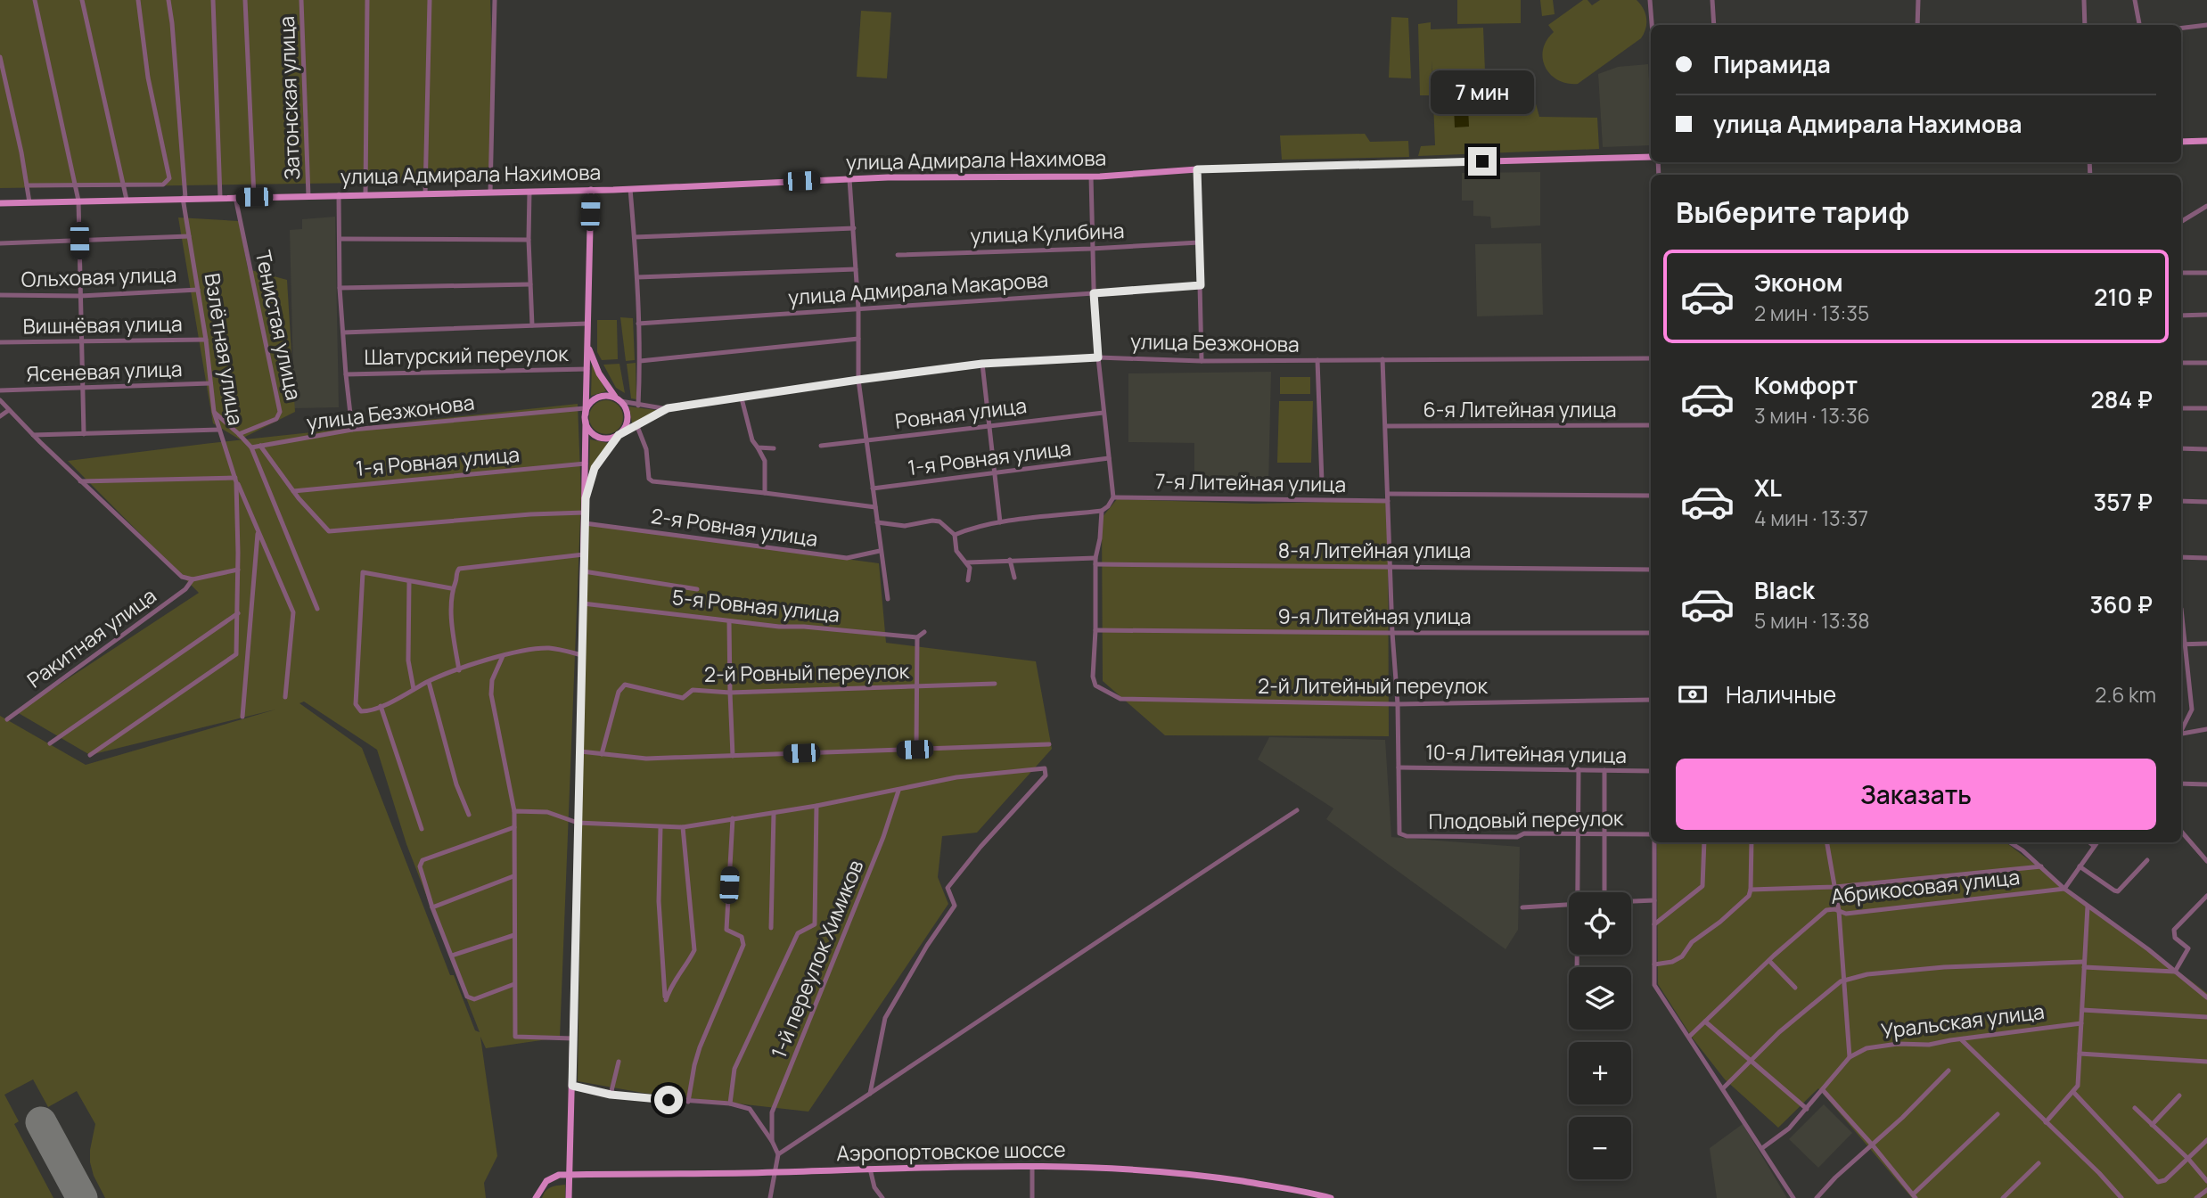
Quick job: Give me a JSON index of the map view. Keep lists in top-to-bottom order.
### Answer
{
  "streets": {
    "main road": ["улица Адмирала Нахимова", "Аэропортовское шоссе"],
    "street": [
      "Затонская улица",
      "улица Кулибина",
      "Ольховая улица",
      "улица Адмирала Макарова",
      "Вишнёвая улица",
      "Тенистая улица",
      "улица Безжонова",
      "Взлётная улица",
      "Шатурский переулок",
      "Ясеневая улица",
      "6-я Литейная улица",
      "Ровная улица",
      "1-я Ровная улица",
      "7-я Литейная улица",
      "2-я Ровная улица",
      "8-я Литейная улица",
      "5-я Ровная улица",
      "9-я Литейная улица",
      "Ракитная улица",
      "2-й Ровный переулок",
      "2-й Литейный переулок",
      "10-я Литейная улица",
      "Плодовый переулок",
      "Абрикосовая улица",
      "1-й переулок Химиков",
      "Уральская улица"
    ]
  },
  "crossings": [
    ["Затонская улица", "улица Адмирала Нахимова"],
    ["улица Адмирала Нахимова", "Тенистая улица"],
    ["улица Адмирала Нахимова", "Взлётная улица"],
    ["Ольховая улица", "Взлётная улица"],
    ["Вишнёвая улица", "Взлётная улица"],
    ["Взлётная улица", "Ясеневая улица"],
    ["9-я Литейная улица", "2-й Литейный переулок"],
    ["10-я Литейная улица", "Плодовый переулок"]
  ],
  "page": {
    "banner": ["Пирамида", "улица Адмирала Нахимова"],
    "bubble": "7 мин",
    "heading": "Выберите тариф",
    "list": [
      {
        "name": "Эконом",
        "note": "2 мин · 13:35",
        "value": "210 ₽"
      },
      {
        "name": "Комфорт",
        "note": "3 мин · 13:36",
        "value": "284 ₽"
      },
      {
        "name": "XL",
        "note": "4 мин · 13:37",
        "value": "357 ₽"
      },
      {
        "name": "Black",
        "note": "5 мин · 13:38",
        "value": "360 ₽"
      }
    ],
    "pay": ["Наличные", "2.6 km"],
    "buttons": "Заказать",
    "map_buttons": ["+", "−"]
  }
}
